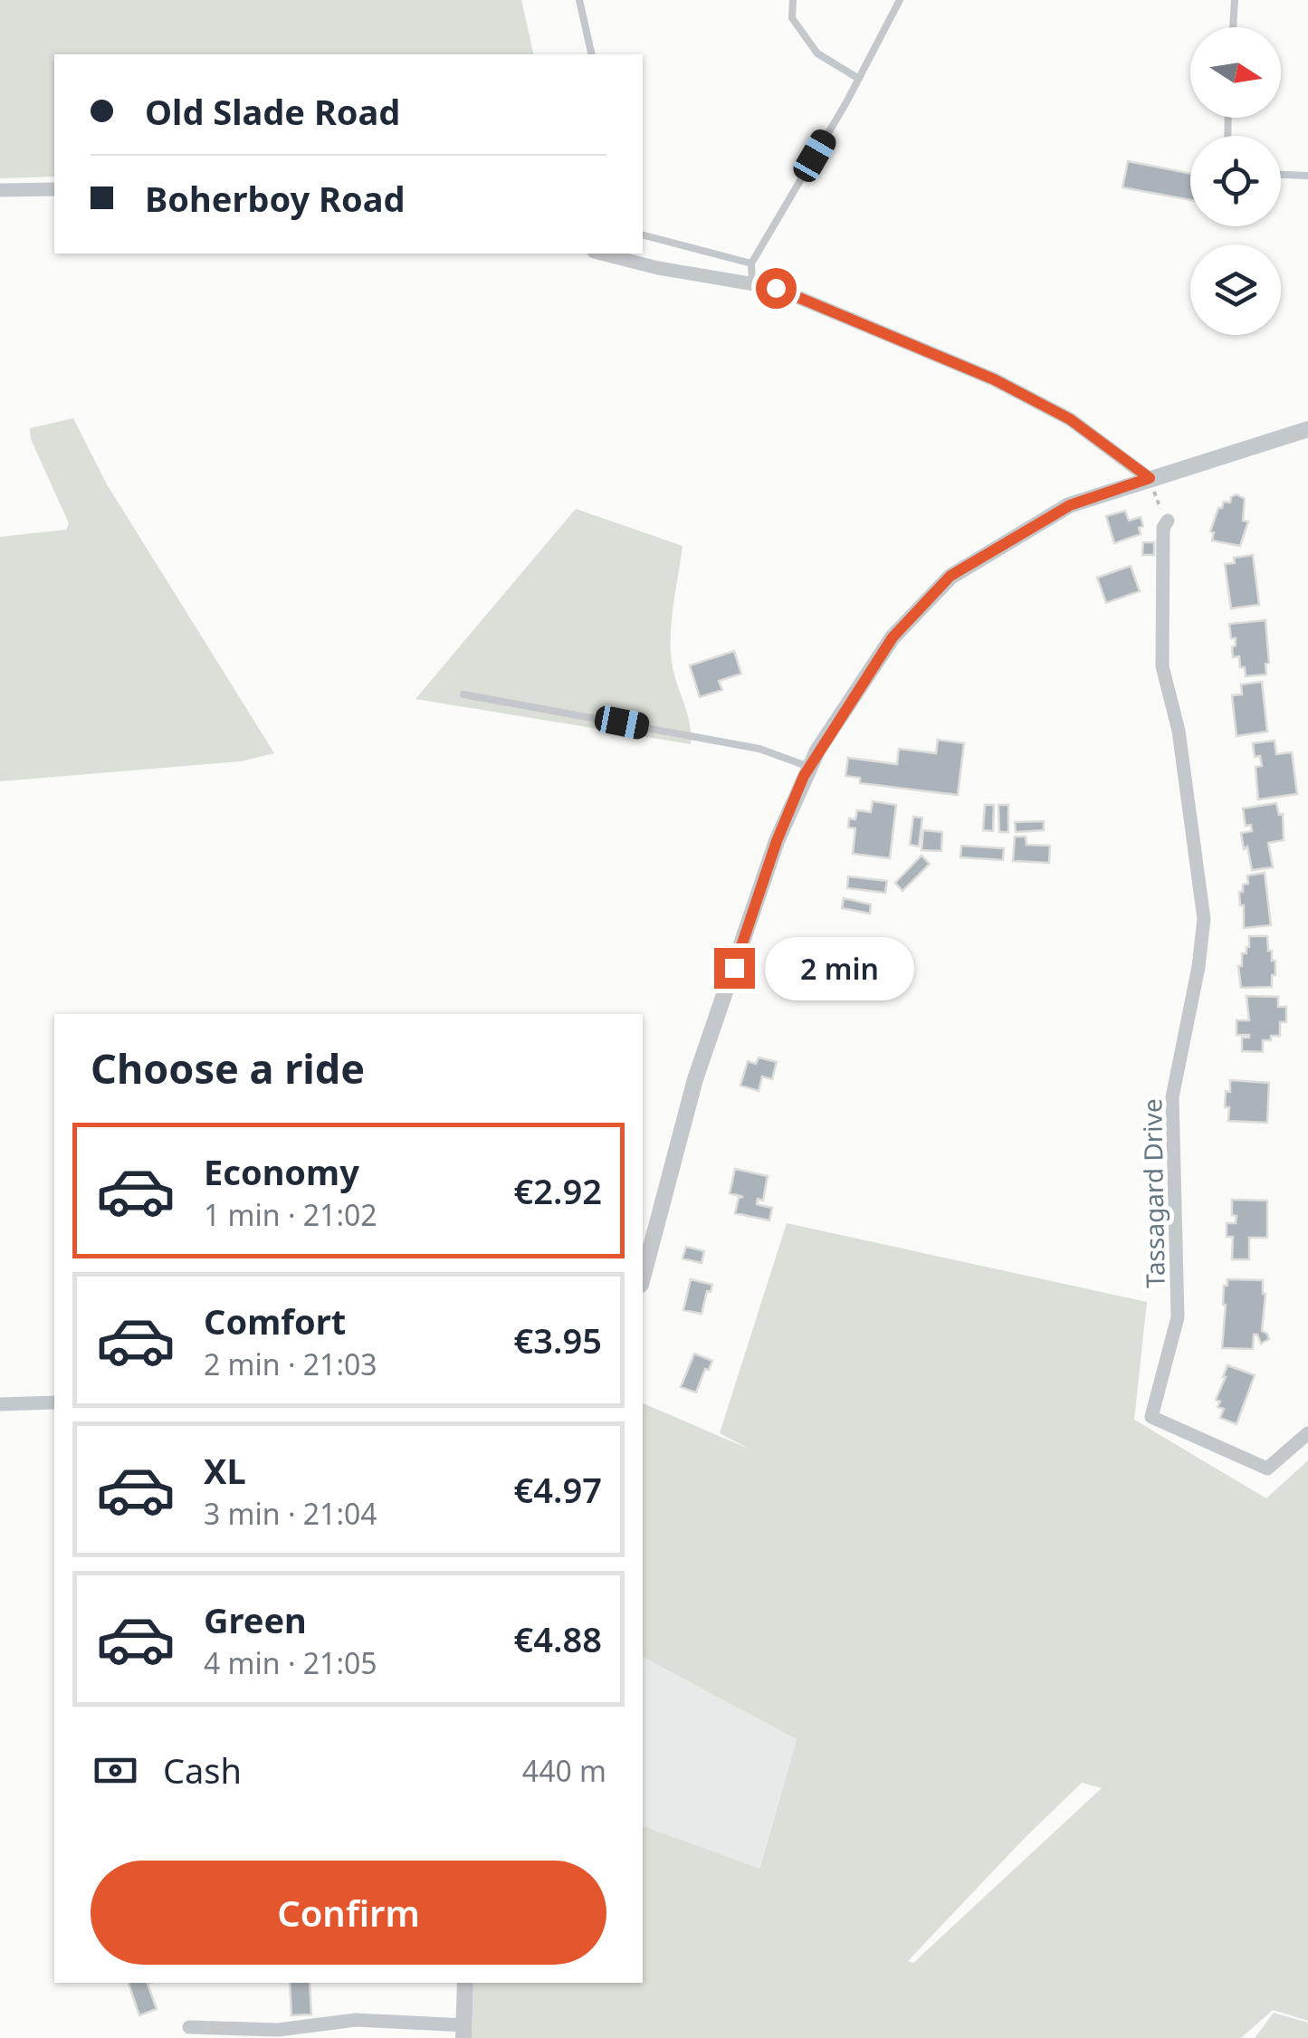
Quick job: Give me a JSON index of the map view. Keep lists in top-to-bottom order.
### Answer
{
  "streets": {
    "street": ["Tassagard Drive"]
  },
  "north": "right",
  "page": {
    "banner": ["Old Slade Road", "Boherboy Road"],
    "bubble": "2 min",
    "heading": "Choose a ride",
    "list": [
      {
        "name": "Economy",
        "note": "1 min · 21:02",
        "value": "€2.92"
      },
      {
        "name": "Comfort",
        "note": "2 min · 21:03",
        "value": "€3.95"
      },
      {
        "name": "XL",
        "note": "3 min · 21:04",
        "value": "€4.97"
      },
      {
        "name": "Green",
        "note": "4 min · 21:05",
        "value": "€4.88"
      }
    ],
    "pay": ["Cash", "440 m"],
    "buttons": "Confirm"
  }
}
